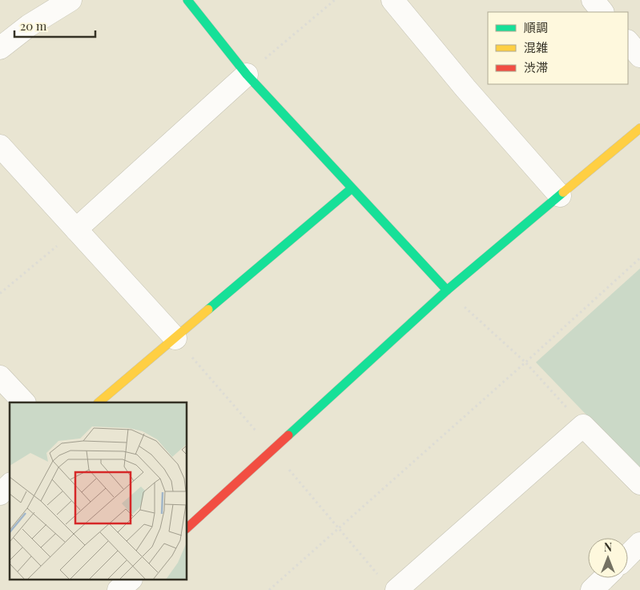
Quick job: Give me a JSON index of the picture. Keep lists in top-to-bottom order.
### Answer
{
  "legend": ["順調", "混雑", "渋滞"],
  "scale_bar": "20 m",
  "north": "top"
}
